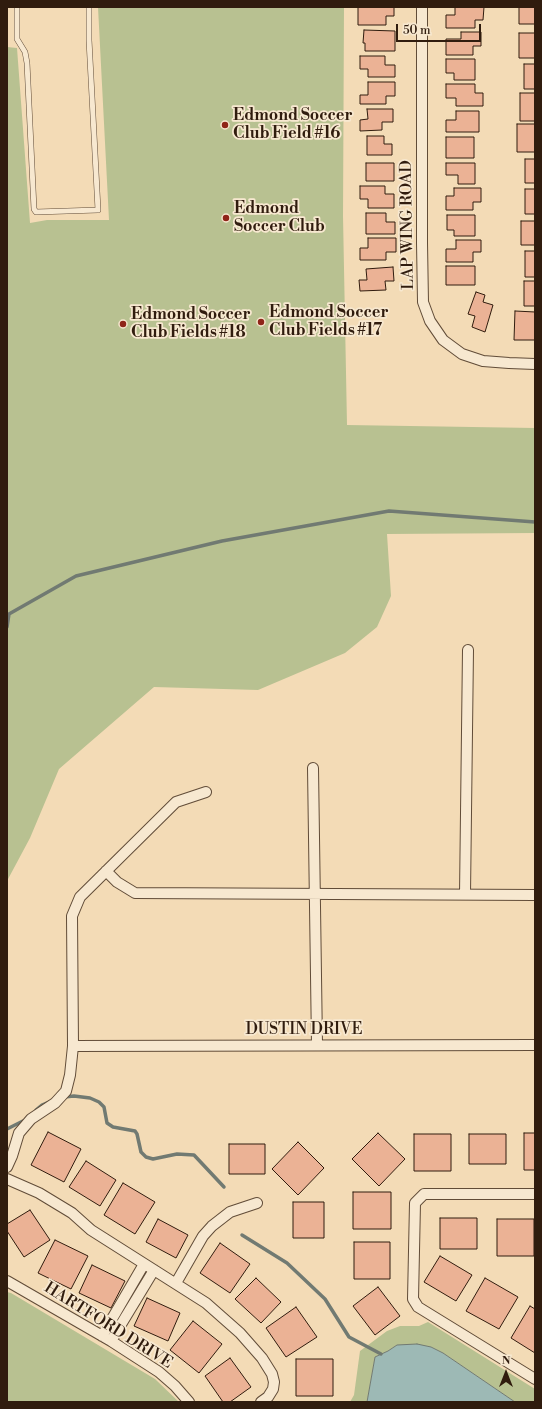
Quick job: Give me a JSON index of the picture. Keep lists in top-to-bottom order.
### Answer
{
  "streets": {
    "street": ["LAP WING ROAD", "DUSTIN DRIVE", "HARTFORD DRIVE"]
  },
  "places": [
    "Edmond Soccer Club Field #16",
    "Edmond Soccer Club",
    "Edmond Soccer Club Fields #17",
    "Edmond Soccer Club Fields #18"
  ],
  "scale_bar": "50 m",
  "north": "top"
}
